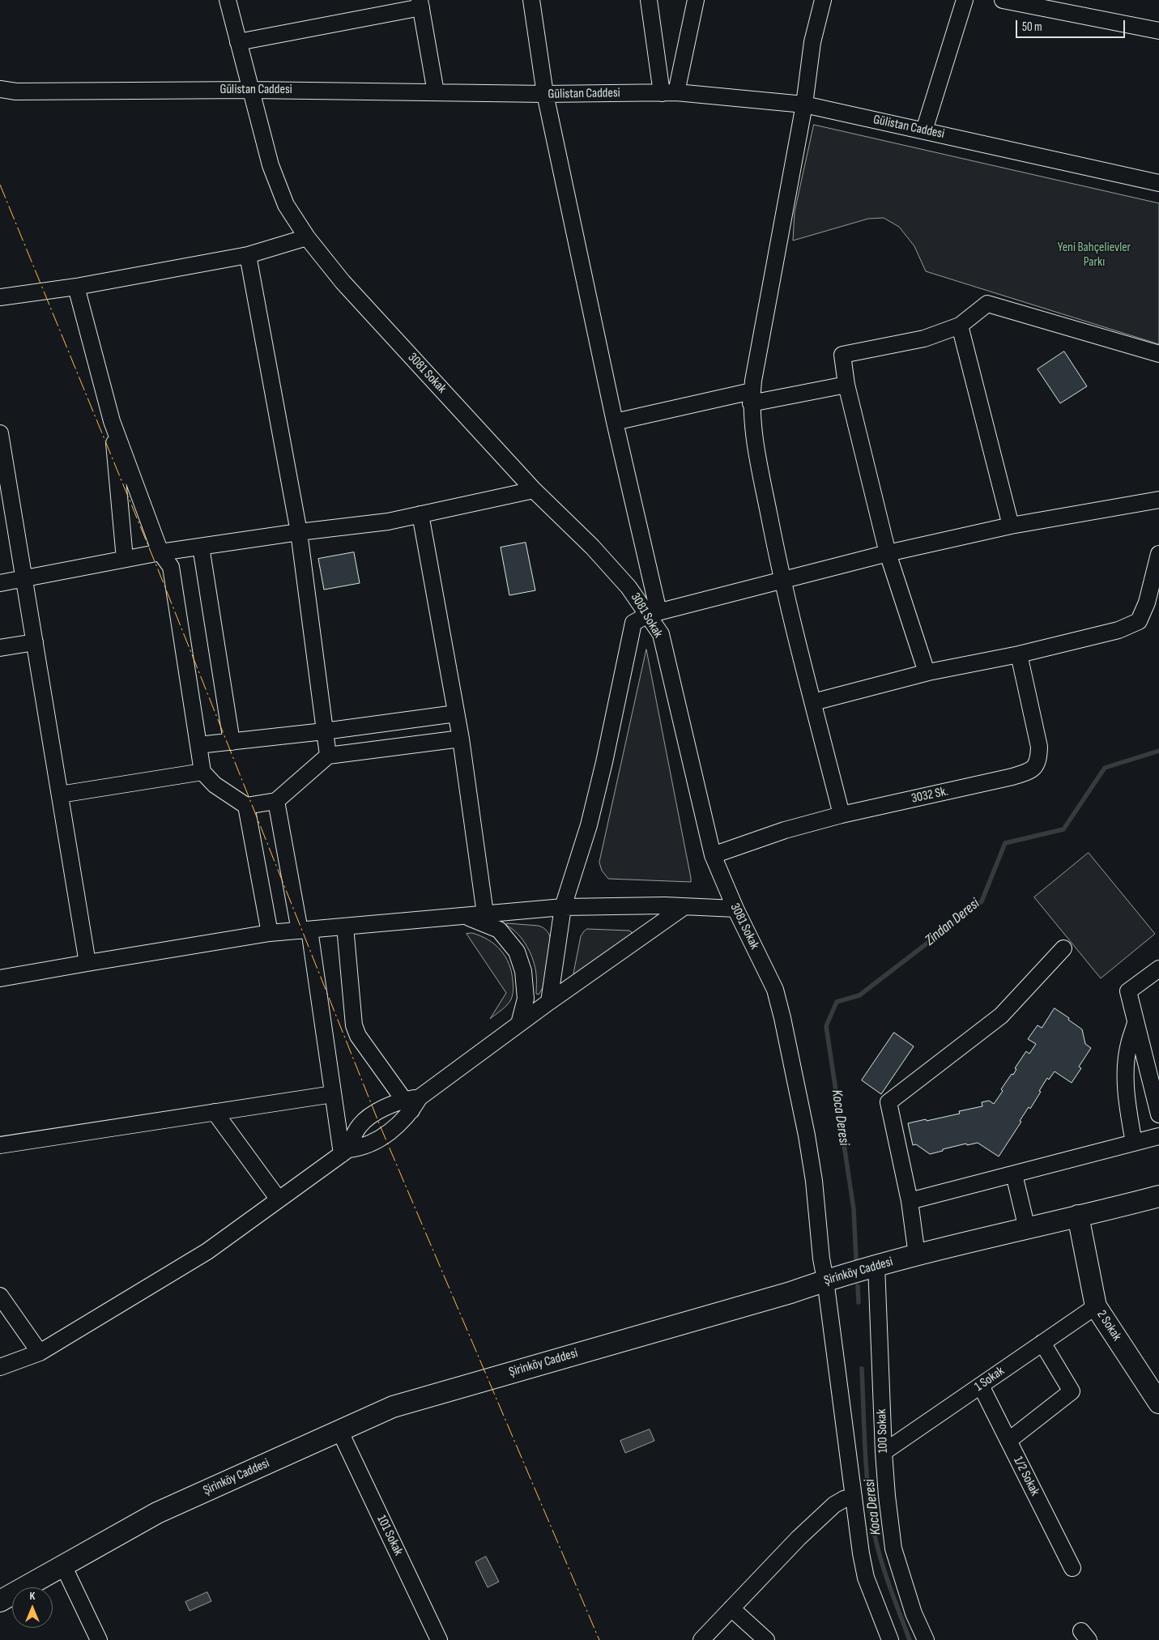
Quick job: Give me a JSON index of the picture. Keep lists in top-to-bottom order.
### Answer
{
  "streets": {
    "main road": ["Şirinköy Caddesi", "2 Sokak"],
    "street": [
      "Gülistan Caddesi",
      "3081 Sokak",
      "3032 Sk.",
      "1 Sokak",
      "100 Sokak",
      "1/2 Sokak",
      "101 Sokak"
    ]
  },
  "crossings": [
    ["Gülistan Caddesi", "3081 Sokak"],
    ["3081 Sokak", "3032 Sk."],
    ["3081 Sokak", "Şirinköy Caddesi"],
    ["Şirinköy Caddesi", "2 Sokak"],
    ["Şirinköy Caddesi", "100 Sokak"],
    ["Şirinköy Caddesi", "101 Sokak"],
    ["2 Sokak", "1 Sokak"],
    ["1 Sokak", "100 Sokak"],
    ["1 Sokak", "1/2 Sokak"]
  ],
  "water": ["Zindan Deresi", "Koca Deresi"],
  "parks": ["Yeni Bahçelievler Parkı"],
  "scale_bar": "50 m",
  "north": "top"
}
